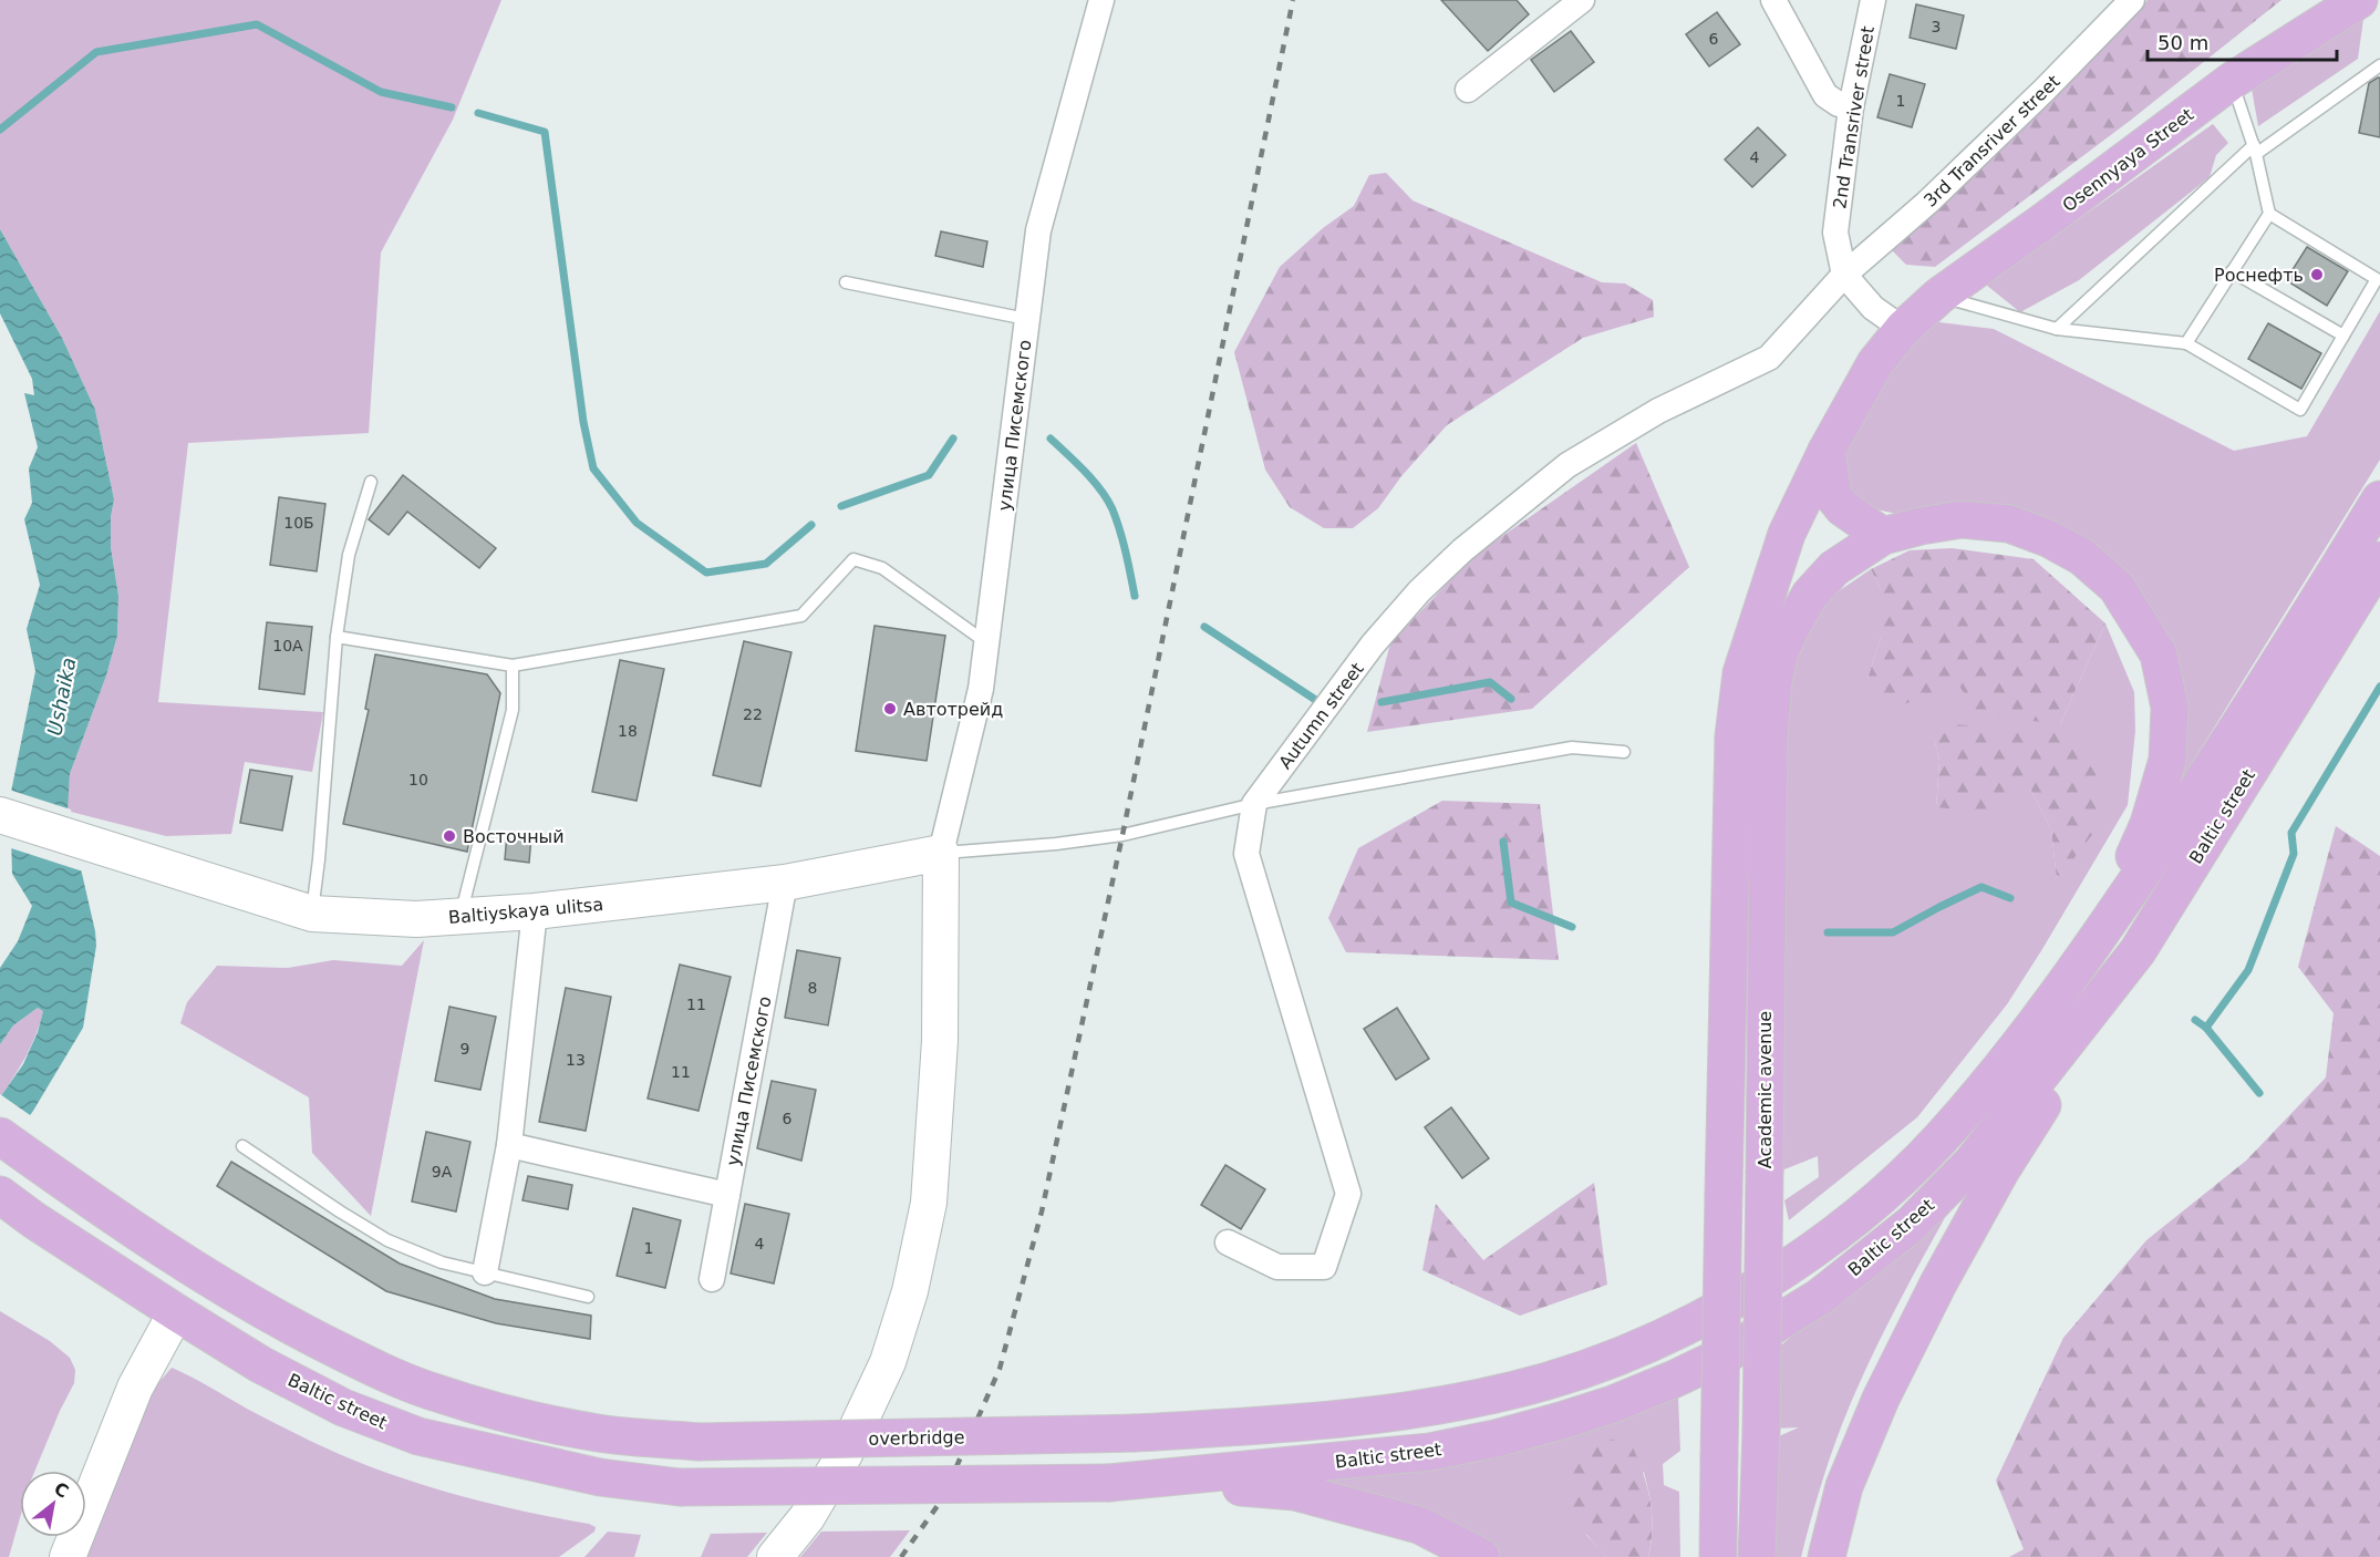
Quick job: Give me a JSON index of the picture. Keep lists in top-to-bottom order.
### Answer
{
  "streets": {
    "main road": [
      "Osennyaya Street",
      "Baltic street",
      "Academic avenue",
      "overbridge"
    ],
    "street": [
      "2nd Transriver street",
      "3rd Transriver street",
      "улица Писемского",
      "Autumn street",
      "Baltiyskaya ulitsa"
    ]
  },
  "crossings": [
    ["2nd Transriver street", "3rd Transriver street"],
    ["2nd Transriver street", "Osennyaya Street"],
    ["2nd Transriver street", "Autumn street"],
    ["2nd Transriver street", "Academic avenue"],
    ["3rd Transriver street", "Autumn street"],
    ["Osennyaya Street", "Academic avenue"],
    ["улица Писемского", "Baltiyskaya ulitsa"],
    ["Baltic street", "Academic avenue"],
    ["Baltic street", "overbridge"]
  ],
  "water": ["Ushaika"],
  "places": ["Роснефть", "Автотрейд", "Восточный"],
  "house_numbers": [
    "3",
    "6",
    "1",
    "4",
    "10Б",
    "10А",
    "22",
    "18",
    "10",
    "8",
    "11",
    "9",
    "13",
    "11",
    "6",
    "9А",
    "4",
    "1"
  ],
  "scale_bar": "50 m",
  "north": "top right"
}
